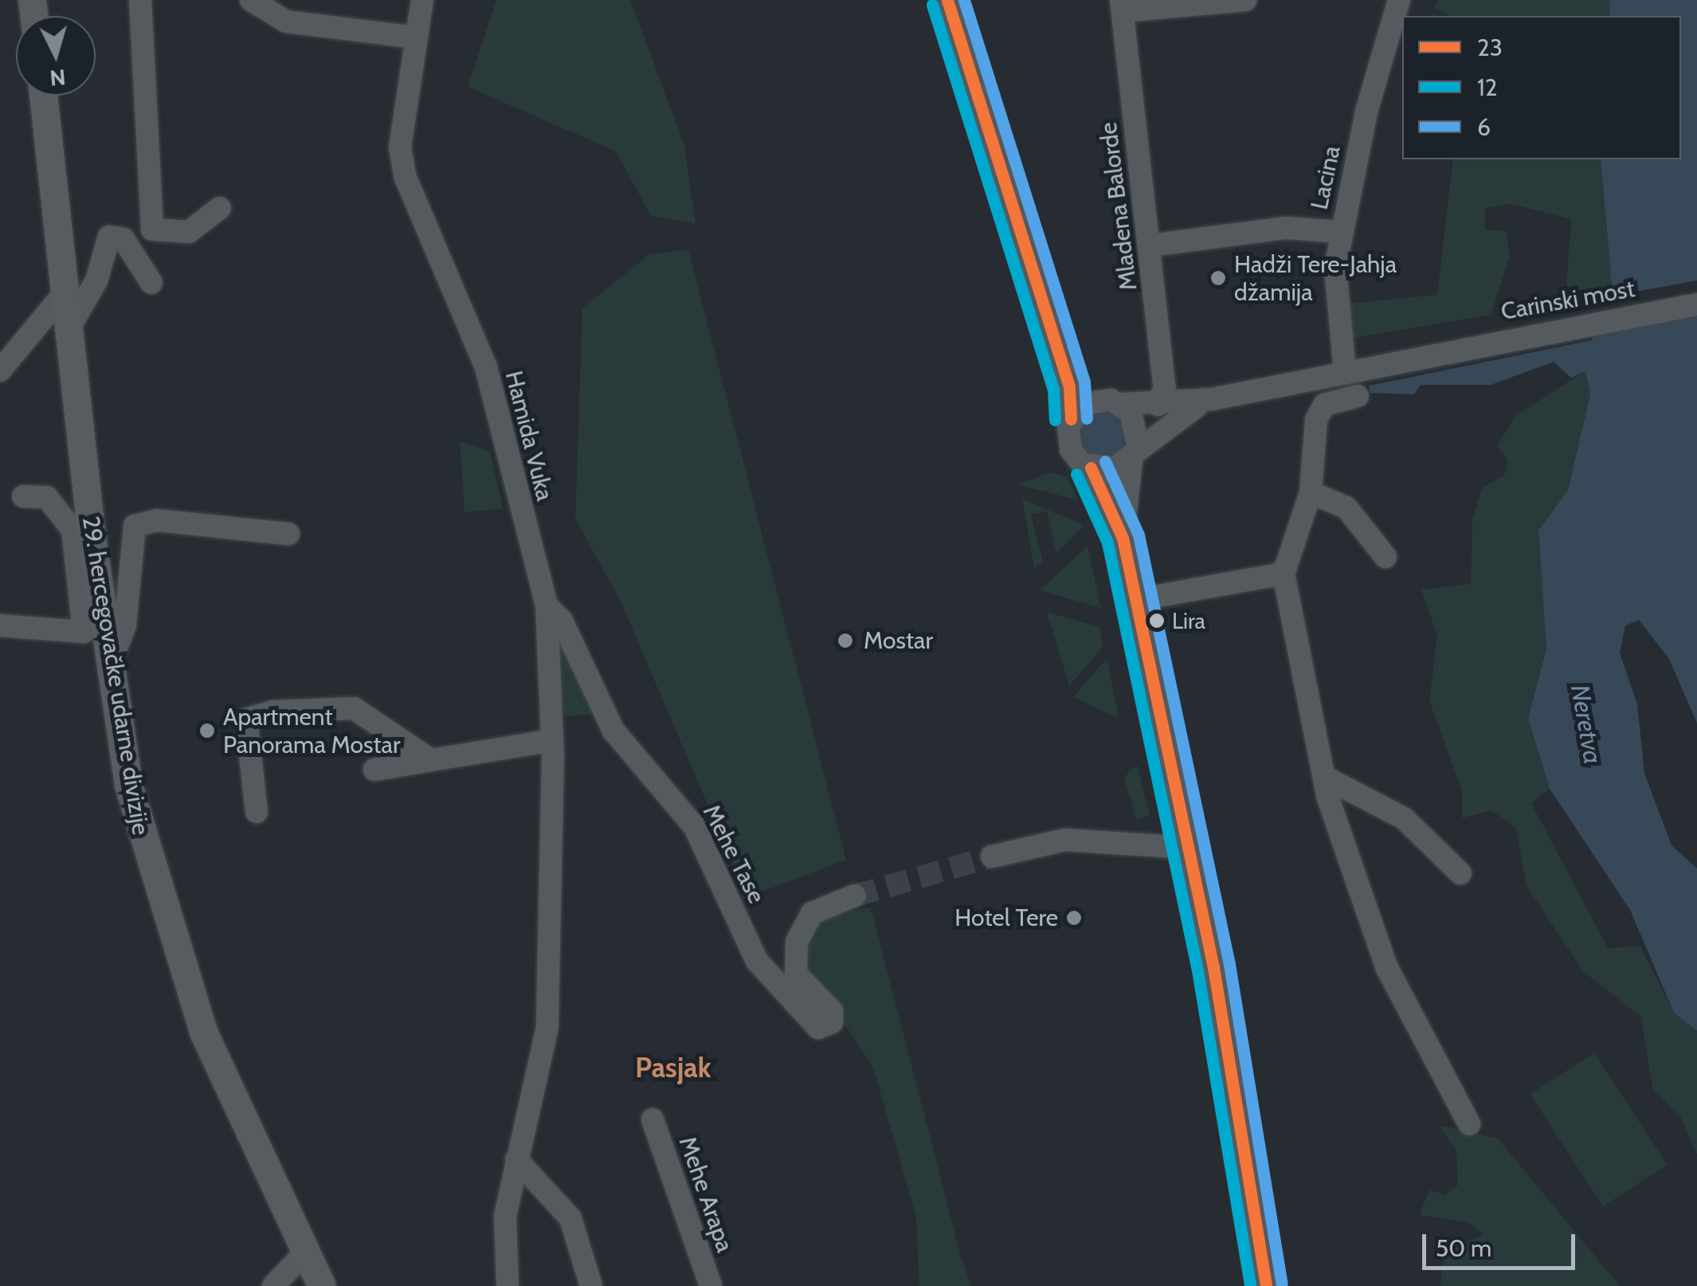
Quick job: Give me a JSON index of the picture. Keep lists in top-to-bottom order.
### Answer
{
  "streets": {
    "main road": ["29. hercegovačke udarne divizije"],
    "street": [
      "Lacina",
      "Mladena Balorde",
      "Carinski most",
      "Hamida Vuka",
      "Mehe Tase",
      "Mehe Arapa"
    ]
  },
  "crossings": [
    ["Lacina", "Carinski most"],
    ["Hamida Vuka", "Mehe Tase"]
  ],
  "districts": ["Pasjak"],
  "water": ["Neretva"],
  "places": [
    "Hadži Tere-Jahja džamija",
    "Lira",
    "Mostar",
    "Apartment Panorama Mostar",
    "Hotel Tere"
  ],
  "lines": ["transit line 23", "transit line 6", "transit line 12"],
  "legend": ["23", "12", "6"],
  "scale_bar": "50 m",
  "north": "bottom"
}
